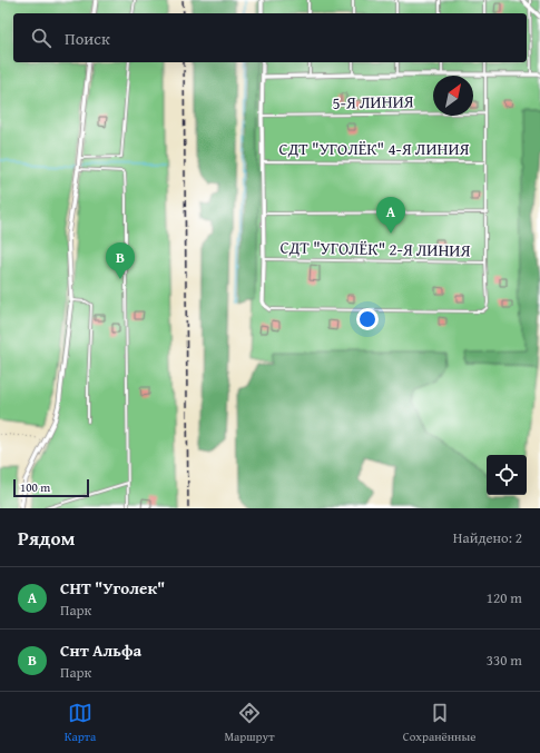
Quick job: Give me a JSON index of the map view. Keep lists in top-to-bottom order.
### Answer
{
  "streets": {
    "lane": ["5-Я ЛИНИЯ", "СДТ \"УГОЛЁК\" 4-Я ЛИНИЯ", "СДТ \"УГОЛЁК\" 2-Я ЛИНИЯ"]
  },
  "scale_bar": "100 m",
  "north": "top right",
  "page": {
    "search": "Поиск",
    "pins": ["A", "B"],
    "scale": "100 m",
    "heading": ["Рядом", "Найдено: 2"],
    "list": [
      {
        "mark": "A",
        "name": "СНТ \"Уголек\"",
        "note": "Парк",
        "value": "120 m"
      },
      {
        "mark": "B",
        "name": "Снт Альфа",
        "note": "Парк",
        "value": "330 m"
      }
    ],
    "nav": ["Карта", "Маршрут", "Сохранённые"]
  }
}
